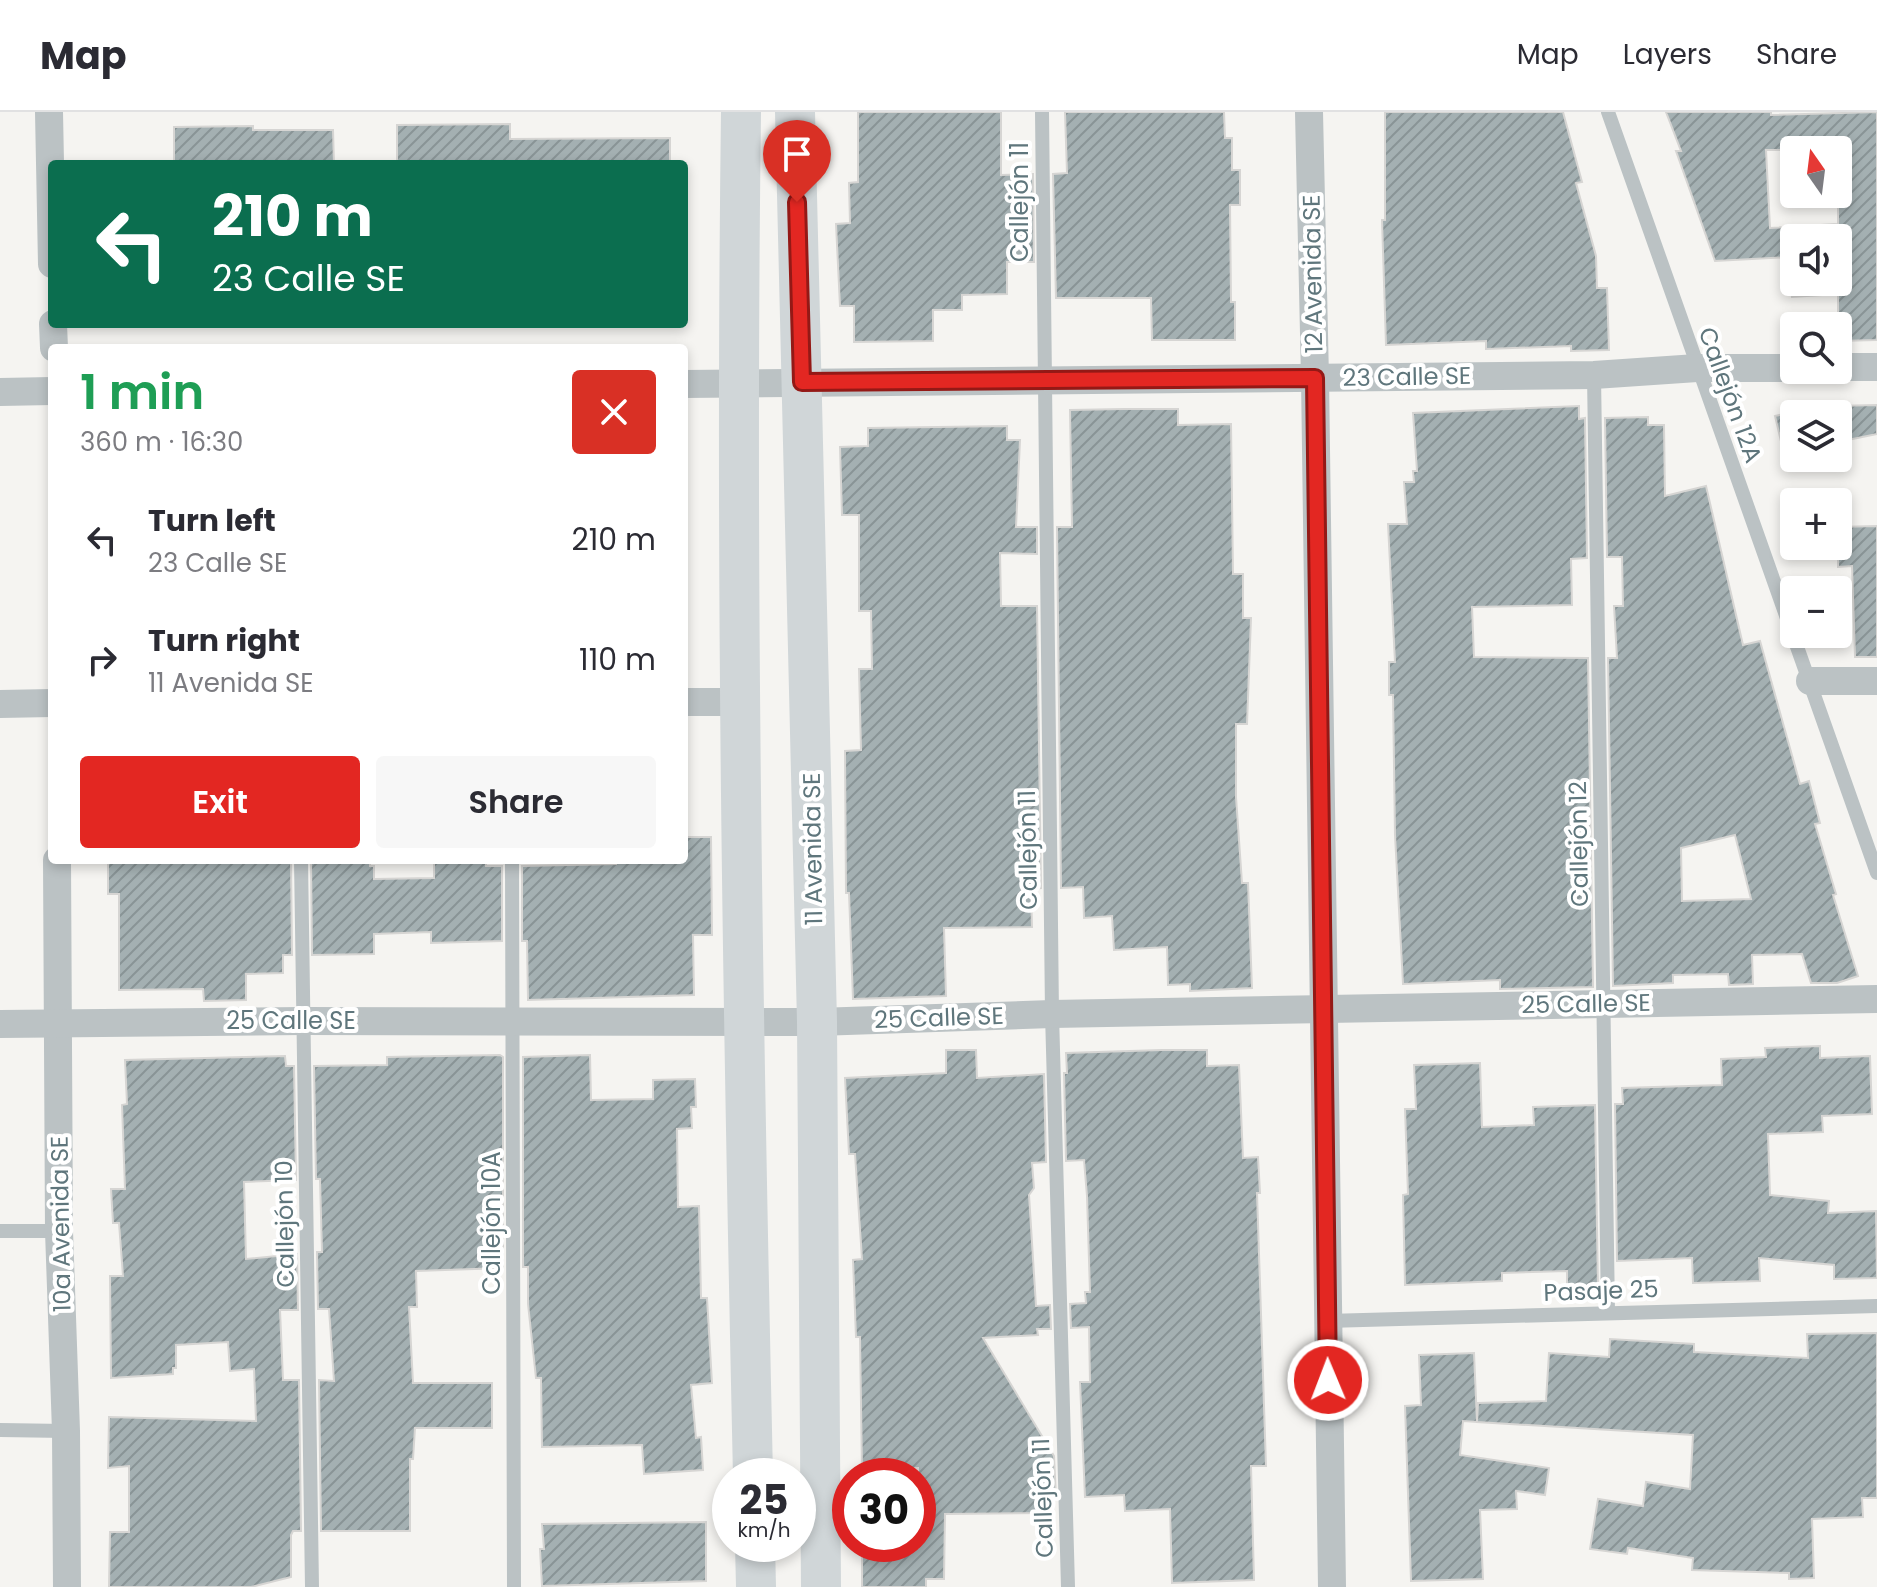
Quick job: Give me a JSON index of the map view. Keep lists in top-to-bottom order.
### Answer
{
  "streets": {
    "street": [
      "12 Avenida SE",
      "23 Calle SE",
      "11 Avenida SE",
      "25 Calle SE",
      "10a Avenida SE"
    ],
    "lane": [
      "Callejón 11",
      "Callejón 12A",
      "Callejón 12",
      "Callejón 10A",
      "Callejón 10",
      "Pasaje 25"
    ]
  },
  "crossings": [
    ["Callejón 11", "23 Calle SE"],
    ["Callejón 11", "25 Calle SE"],
    ["12 Avenida SE", "23 Calle SE"],
    ["12 Avenida SE", "25 Calle SE"],
    ["12 Avenida SE", "Pasaje 25"],
    ["23 Calle SE", "Callejón 12A"],
    ["23 Calle SE", "Callejón 12"],
    ["23 Calle SE", "11 Avenida SE"],
    ["Callejón 12", "25 Calle SE"],
    ["Callejón 12", "Pasaje 25"],
    ["11 Avenida SE", "25 Calle SE"],
    ["25 Calle SE", "Callejón 10A"],
    ["25 Calle SE", "10a Avenida SE"],
    ["25 Calle SE", "Callejón 10"]
  ],
  "north": "top",
  "page": {
    "header": "Map",
    "nav": ["Map", "Layers", "Share"],
    "map_buttons": ["+", "−"],
    "turn": ["210 m", "23 Calle SE"],
    "heading": ["1 min", "360 m · 16:30"],
    "list": [
      {
        "name": "Turn left",
        "note": "23 Calle SE",
        "value": "210 m"
      },
      {
        "name": "Turn right",
        "note": "11 Avenida SE",
        "value": "110 m"
      }
    ],
    "buttons": ["Exit", "Share"],
    "speed": "25 km/h",
    "limit": "30"
  }
}
